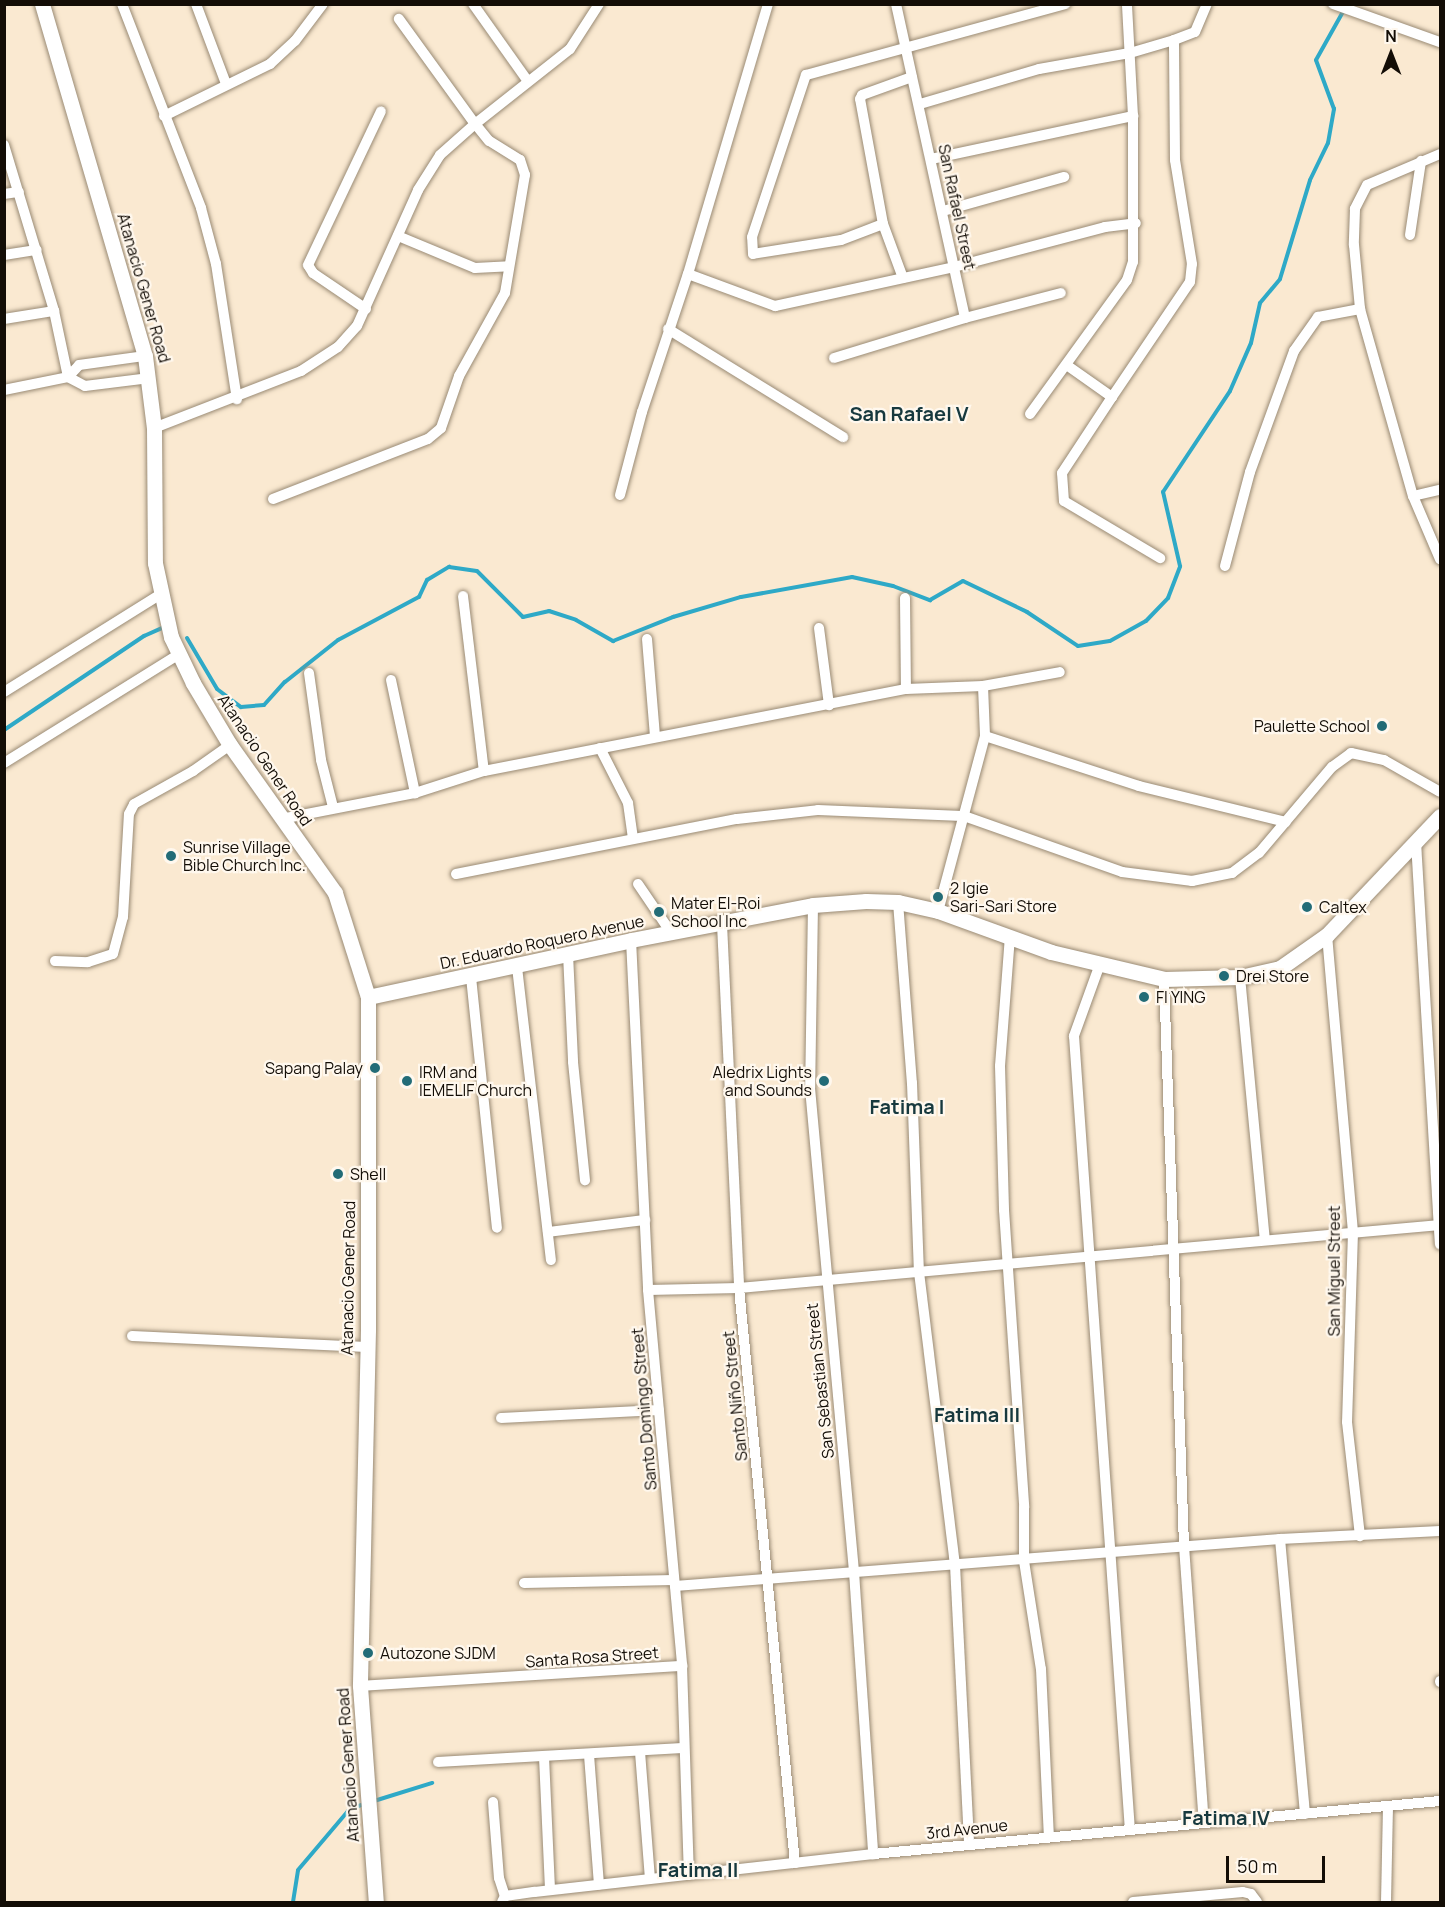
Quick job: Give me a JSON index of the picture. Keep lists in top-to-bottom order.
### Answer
{
  "streets": {
    "main road": ["Atanacio Gener Road", "Dr. Eduardo Roquero Avenue"],
    "street": [
      "San Rafael Street",
      "San Miguel Street",
      "San Sebastian Street",
      "Santo Niño Street",
      "Santo Domingo Street",
      "Santa Rosa Street",
      "3rd Avenue"
    ]
  },
  "crossings": [
    ["Atanacio Gener Road", "Dr. Eduardo Roquero Avenue"],
    ["Atanacio Gener Road", "Santa Rosa Street"],
    ["Dr. Eduardo Roquero Avenue", "San Miguel Street"],
    ["Dr. Eduardo Roquero Avenue", "San Sebastian Street"],
    ["Dr. Eduardo Roquero Avenue", "Santo Niño Street"],
    ["Dr. Eduardo Roquero Avenue", "Santo Domingo Street"],
    ["San Sebastian Street", "3rd Avenue"],
    ["Santo Niño Street", "3rd Avenue"],
    ["Santo Domingo Street", "Santa Rosa Street"],
    ["Santo Domingo Street", "3rd Avenue"]
  ],
  "districts": [
    "San Rafael V",
    "Fatima I",
    "Fatima III",
    "Fatima IV",
    "Fatima II"
  ],
  "places": [
    "Paulette School",
    "Sunrise Village Bible Church Inc.",
    "2 Igie Sari-Sari Store",
    "Caltex",
    "Mater El-Roi School Inc",
    "Drei Store",
    "FI YING",
    "Sapang Palay",
    "IRM and IEMELIF Church",
    "Aledrix Lights and Sounds",
    "Shell",
    "Autozone SJDM"
  ],
  "scale_bar": "50 m",
  "north": "top"
}
